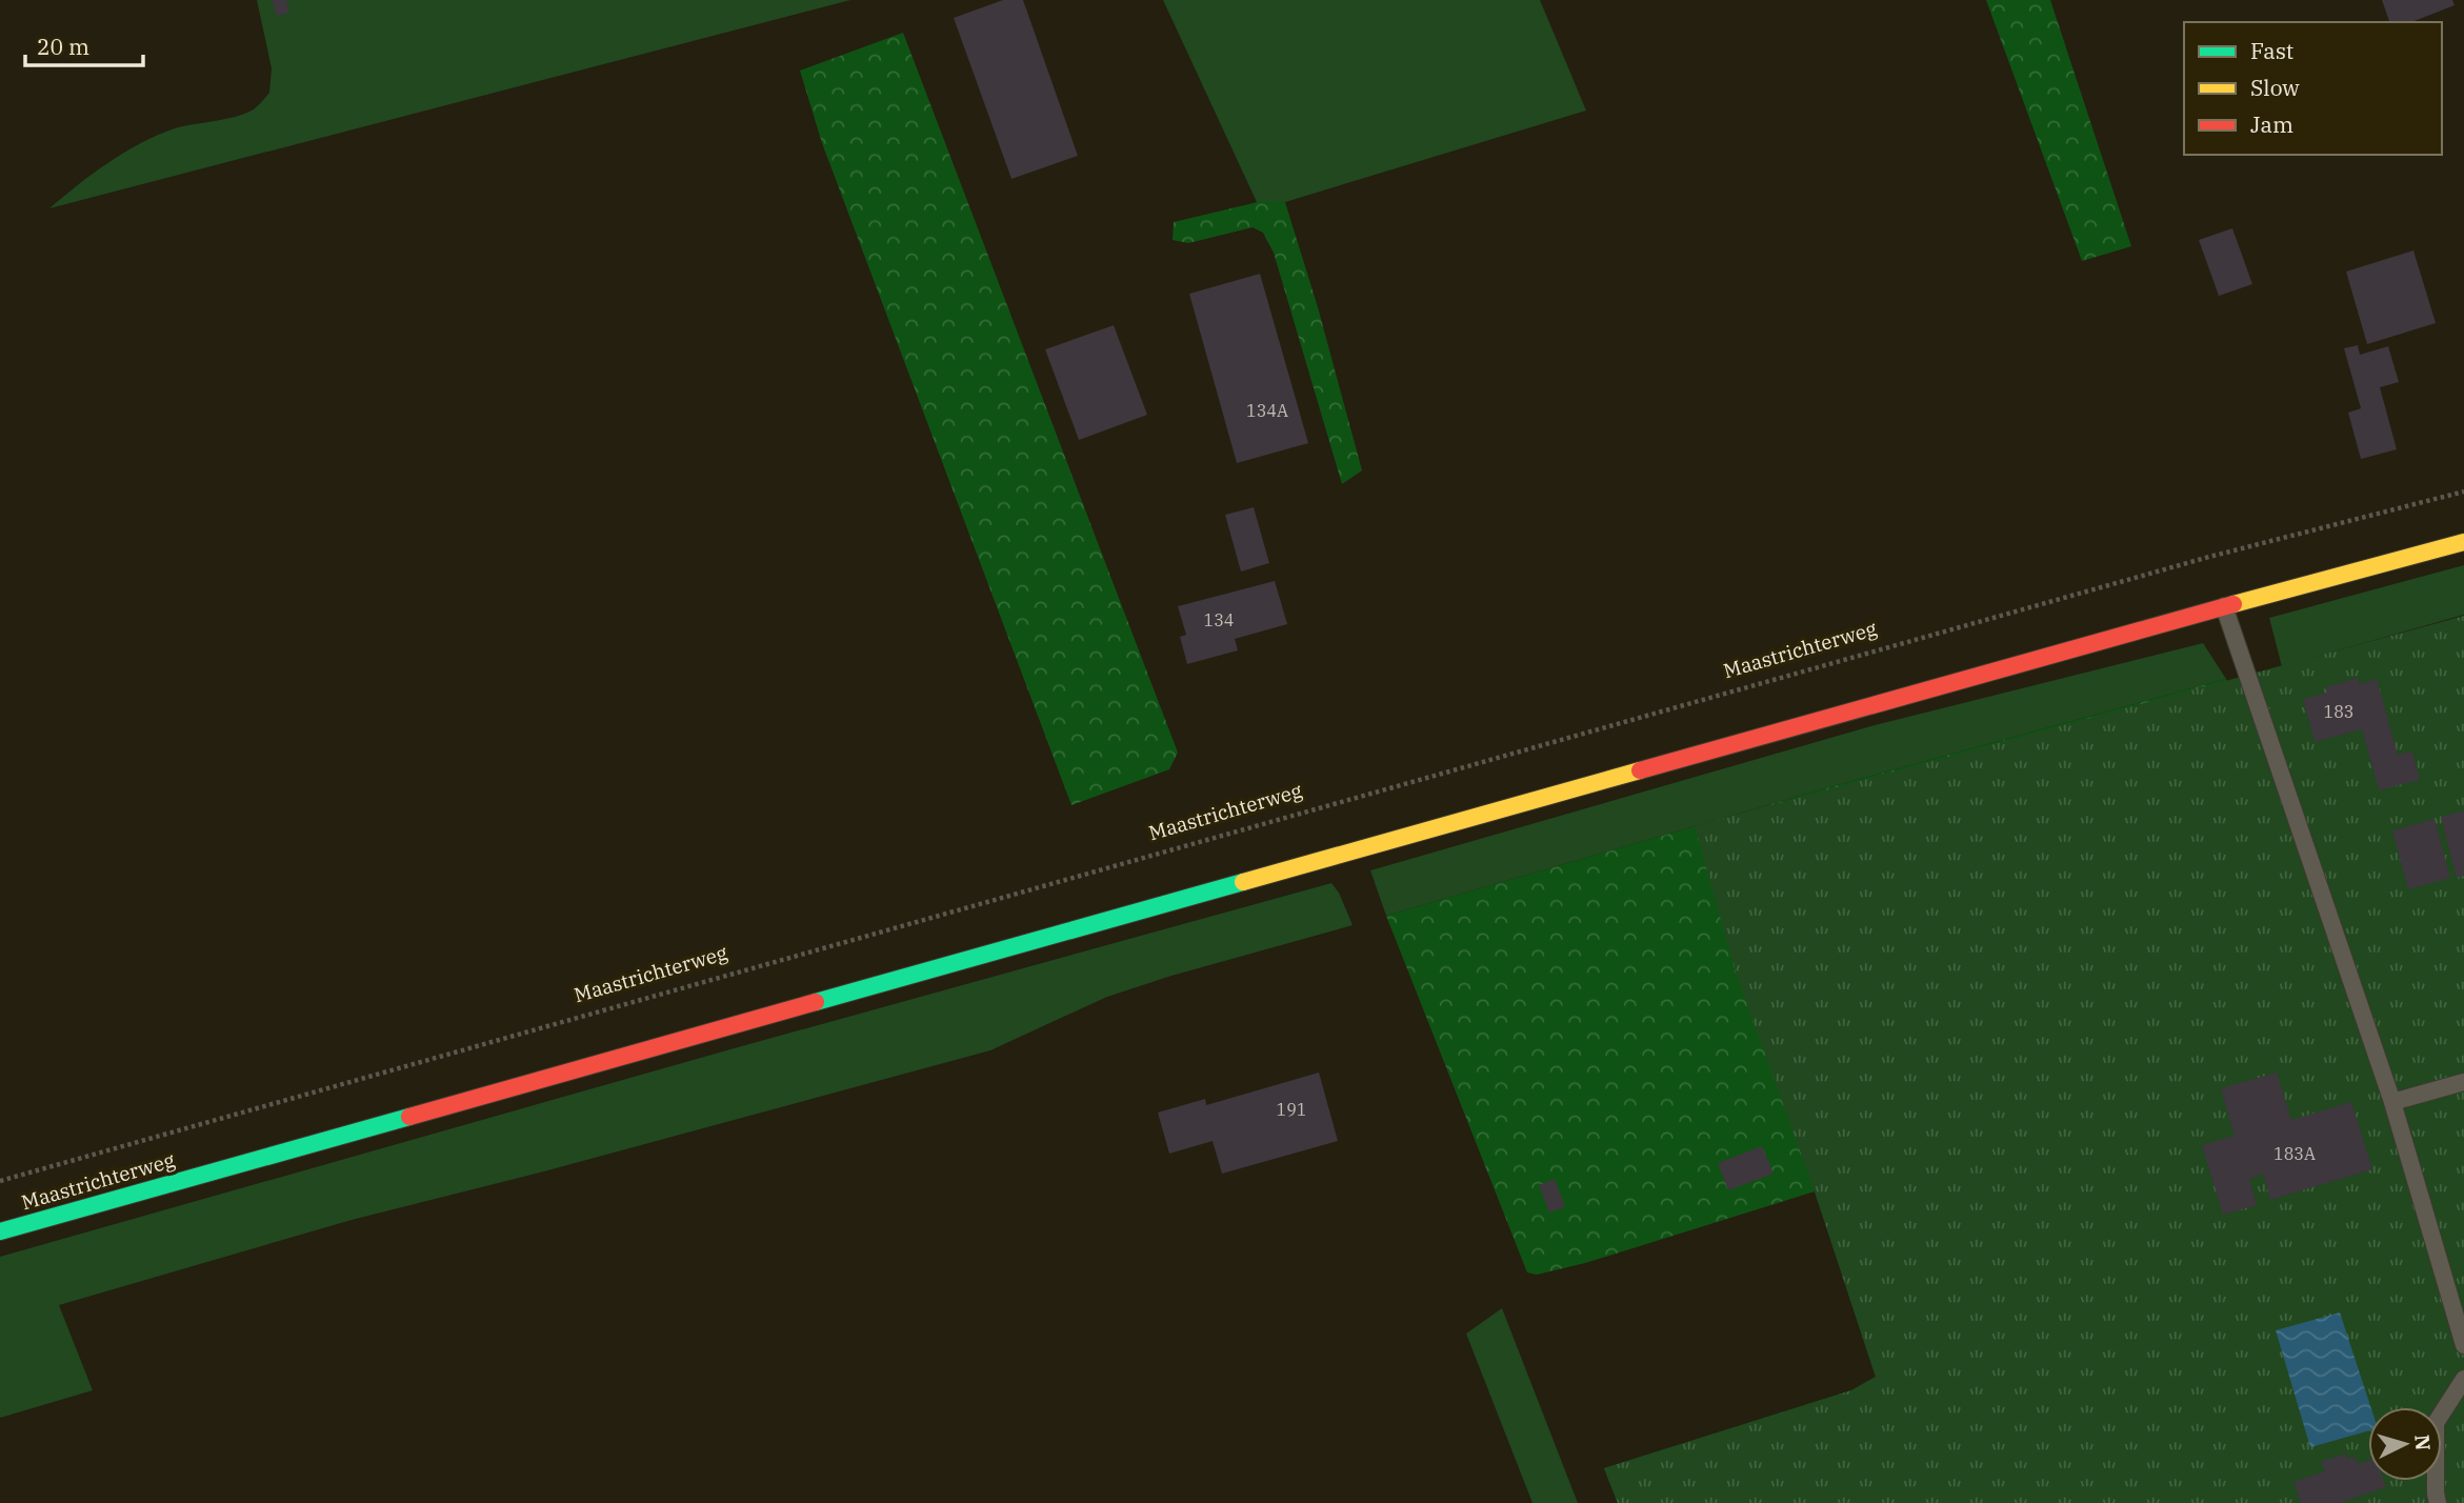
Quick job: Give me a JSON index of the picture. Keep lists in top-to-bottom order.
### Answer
{
  "streets": {
    "main road": ["Maastrichterweg"]
  },
  "house_numbers": [
    "134A",
    "134",
    "183",
    "191",
    "183A"
  ],
  "legend": ["Fast", "Slow", "Jam"],
  "scale_bar": "20 m",
  "north": "right"
}
